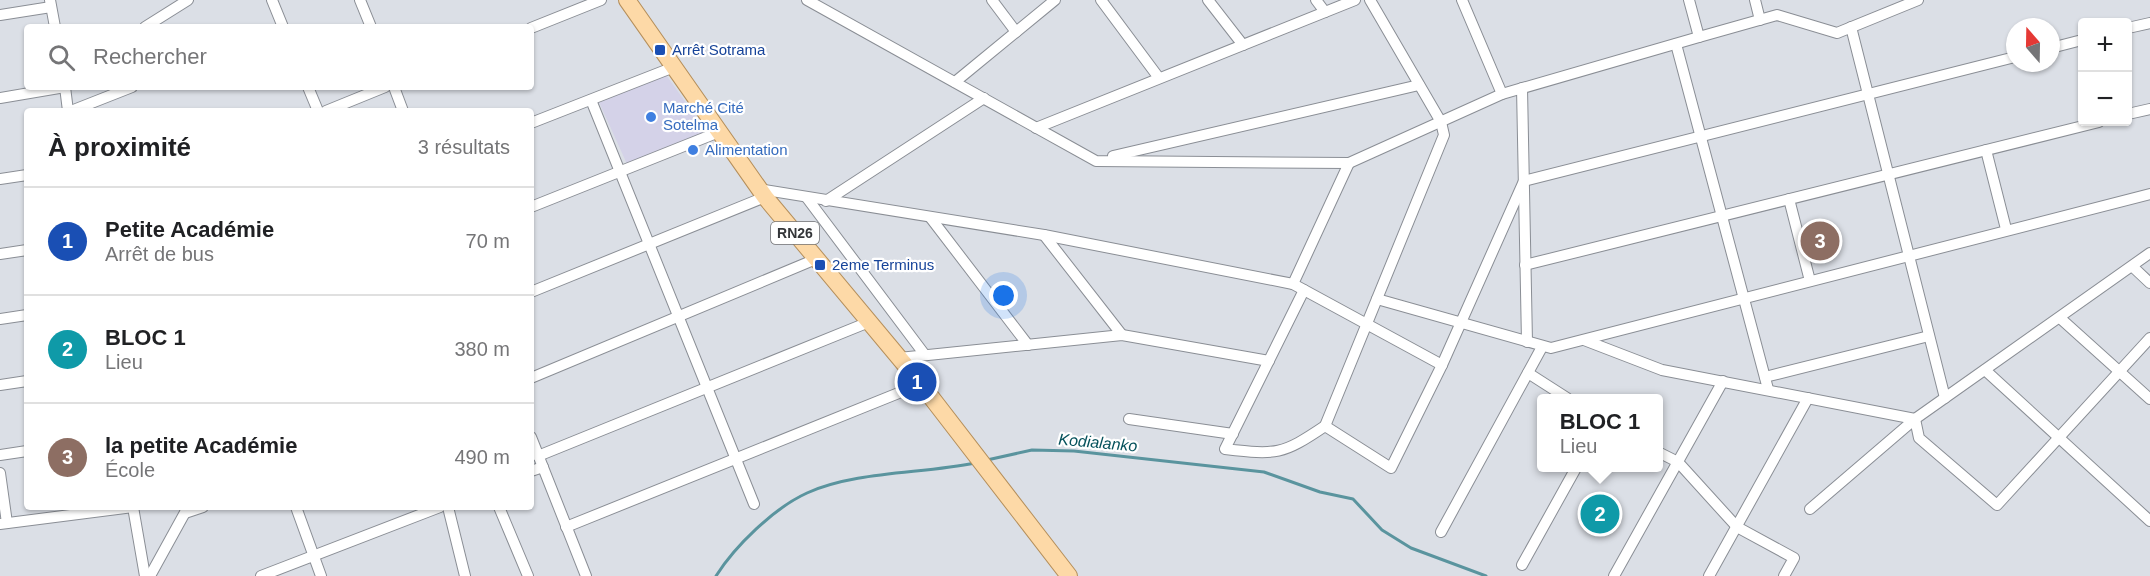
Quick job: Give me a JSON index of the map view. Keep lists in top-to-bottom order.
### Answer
{
  "streets": {
    "main road": ["RN26"]
  },
  "water": ["Kodialanko"],
  "places": {
    "transit": ["Arrêt Sotrama", "2eme Terminus"],
    "other": ["Marché Cité Sotelma", "Alimentation"]
  },
  "north": "top",
  "page": {
    "map_buttons": ["+", "−"],
    "search": "Rechercher",
    "heading": ["À proximité", "3 résultats"],
    "list": [
      {
        "mark": "1",
        "name": "Petite Académie",
        "note": "Arrêt de bus",
        "value": "70 m"
      },
      {
        "mark": "2",
        "name": "BLOC 1",
        "note": "Lieu",
        "value": "380 m"
      },
      {
        "mark": "3",
        "name": "la petite Académie",
        "note": "École",
        "value": "490 m"
      }
    ],
    "pins": ["3", "1", "2"],
    "popup": ["BLOC 1", "Lieu"]
  }
}
